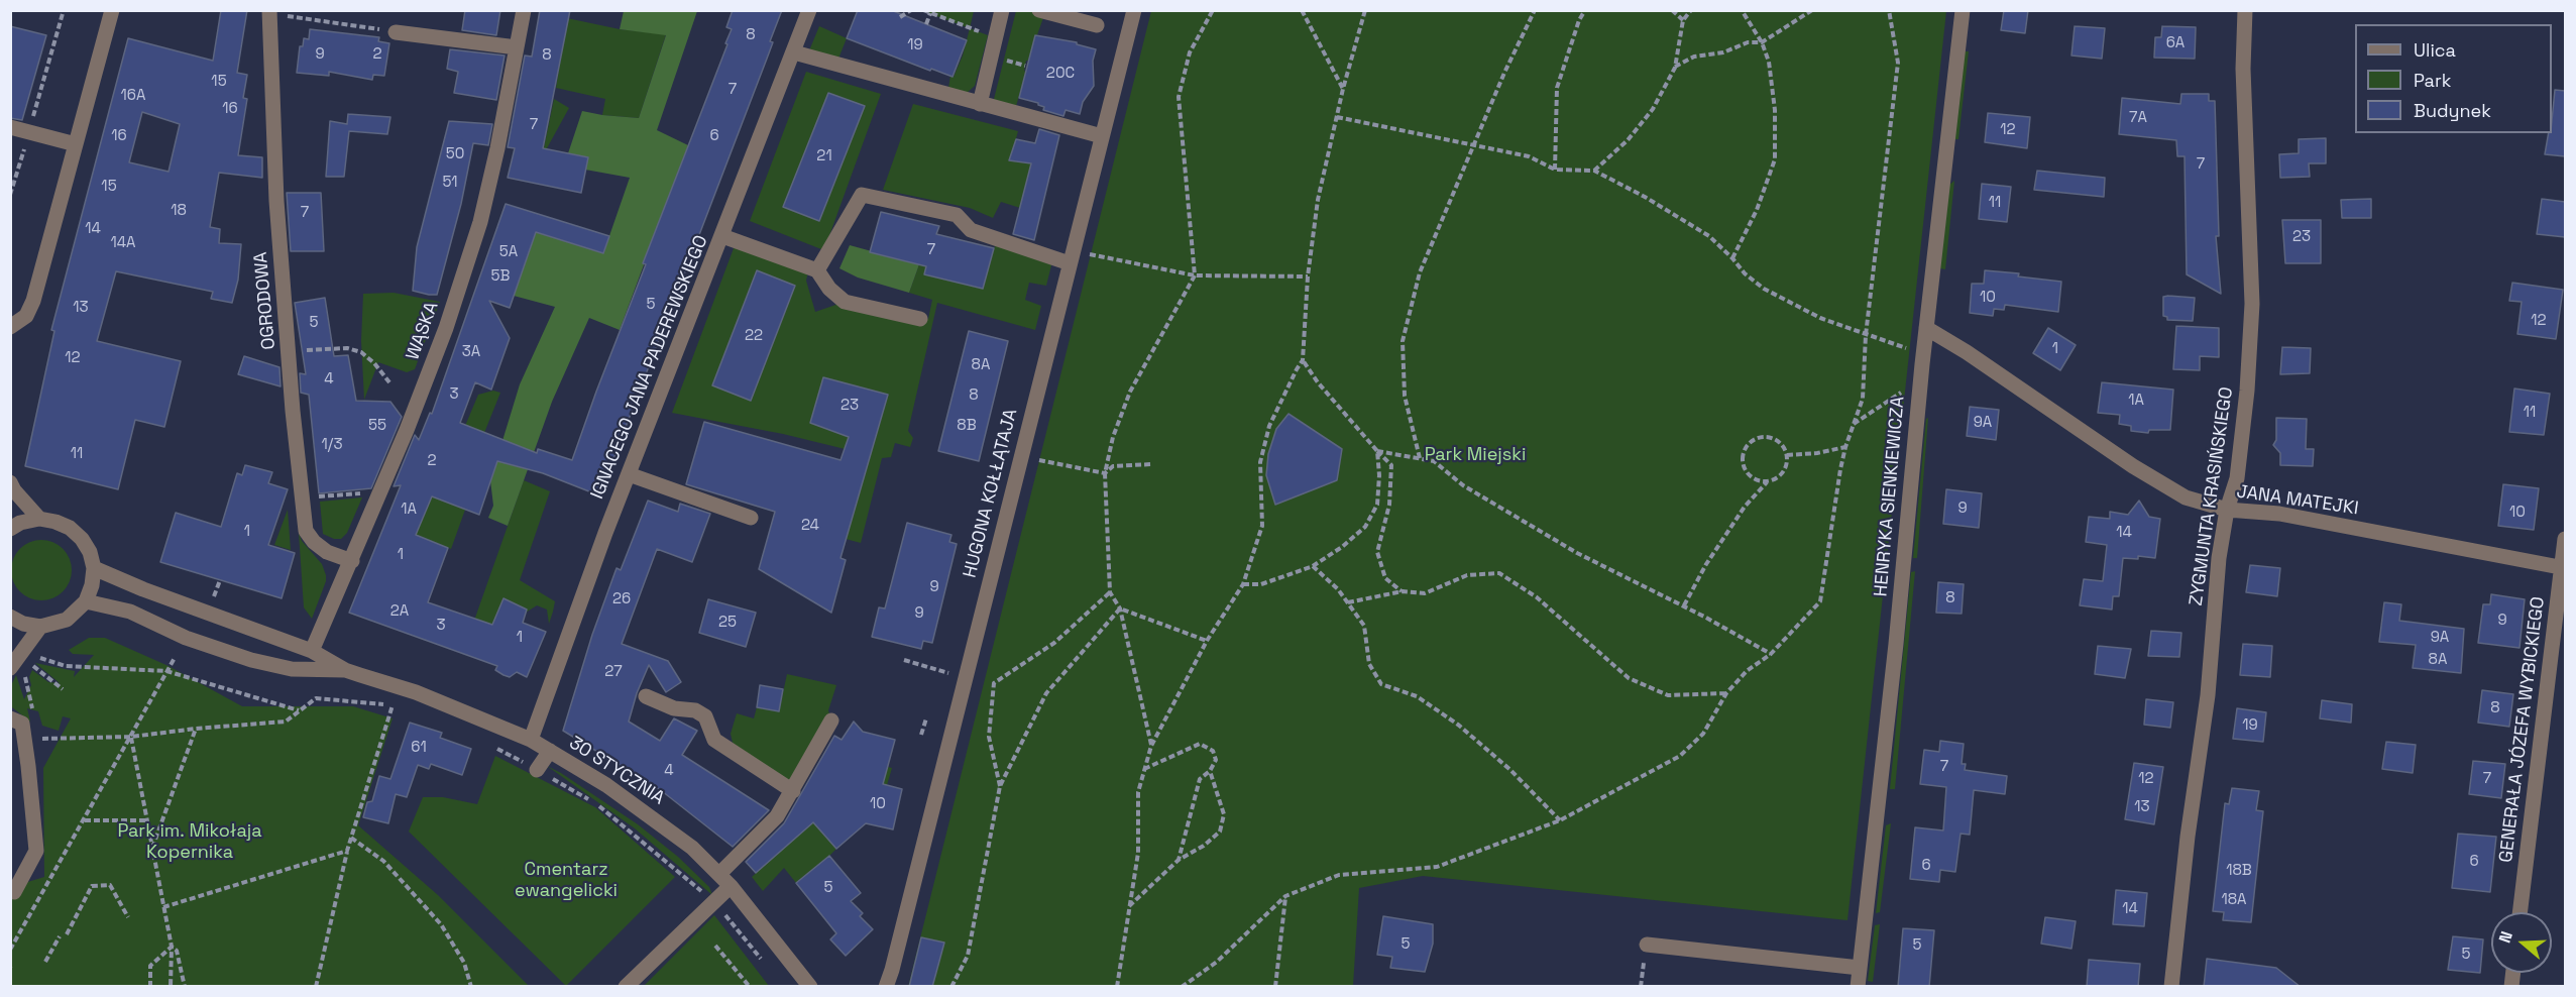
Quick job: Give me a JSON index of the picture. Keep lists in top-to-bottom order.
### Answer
{
  "streets": {
    "street": [
      "OGRODOWA",
      "WĄSKA",
      "IGNACEGO JANA PADEREWSKIEGO",
      "HUGONA KOŁŁĄTAJA",
      "HENRYKA SIENKIEWICZA",
      "ZYGMUNTA KRASIŃSKIEGO",
      "JANA MATEJKI",
      "GENERAŁA JÓZEFA WYBICKIEGO",
      "30 STYCZNIA"
    ]
  },
  "crossings": [
    ["OGRODOWA", "WĄSKA"],
    ["WĄSKA", "30 STYCZNIA"],
    ["IGNACEGO JANA PADEREWSKIEGO", "30 STYCZNIA"],
    ["HENRYKA SIENKIEWICZA", "JANA MATEJKI"],
    ["ZYGMUNTA KRASIŃSKIEGO", "JANA MATEJKI"],
    ["JANA MATEJKI", "GENERAŁA JÓZEFA WYBICKIEGO"]
  ],
  "parks": ["Park Miejski", "Park im. Mikołaja Kopernika", "Cmentarz ewangelicki"],
  "house_numbers": [
    "8",
    "6A",
    "19",
    "9",
    "2",
    "8",
    "20C",
    "15",
    "7",
    "16A",
    "16",
    "7A",
    "7",
    "12",
    "16",
    "6",
    "50",
    "21",
    "7",
    "51",
    "15",
    "11",
    "18",
    "7",
    "14",
    "23",
    "14A",
    "7",
    "5A",
    "5B",
    "10",
    "5",
    "13",
    "12",
    "5",
    "22",
    "1",
    "3A",
    "12",
    "8A",
    "4",
    "3",
    "8",
    "1A",
    "23",
    "11",
    "9A",
    "55",
    "8B",
    "1/3",
    "11",
    "2",
    "9",
    "1A",
    "10",
    "24",
    "1",
    "14",
    "1",
    "9",
    "8",
    "26",
    "2A",
    "9",
    "9",
    "25",
    "3",
    "1",
    "9A",
    "8A",
    "27",
    "8",
    "19",
    "61",
    "7",
    "4",
    "12",
    "7",
    "10",
    "13",
    "6",
    "6",
    "18B",
    "5",
    "18A",
    "14",
    "5",
    "5",
    "5"
  ],
  "legend": ["Ulica", "Park", "Budynek"],
  "north": "left"
}
